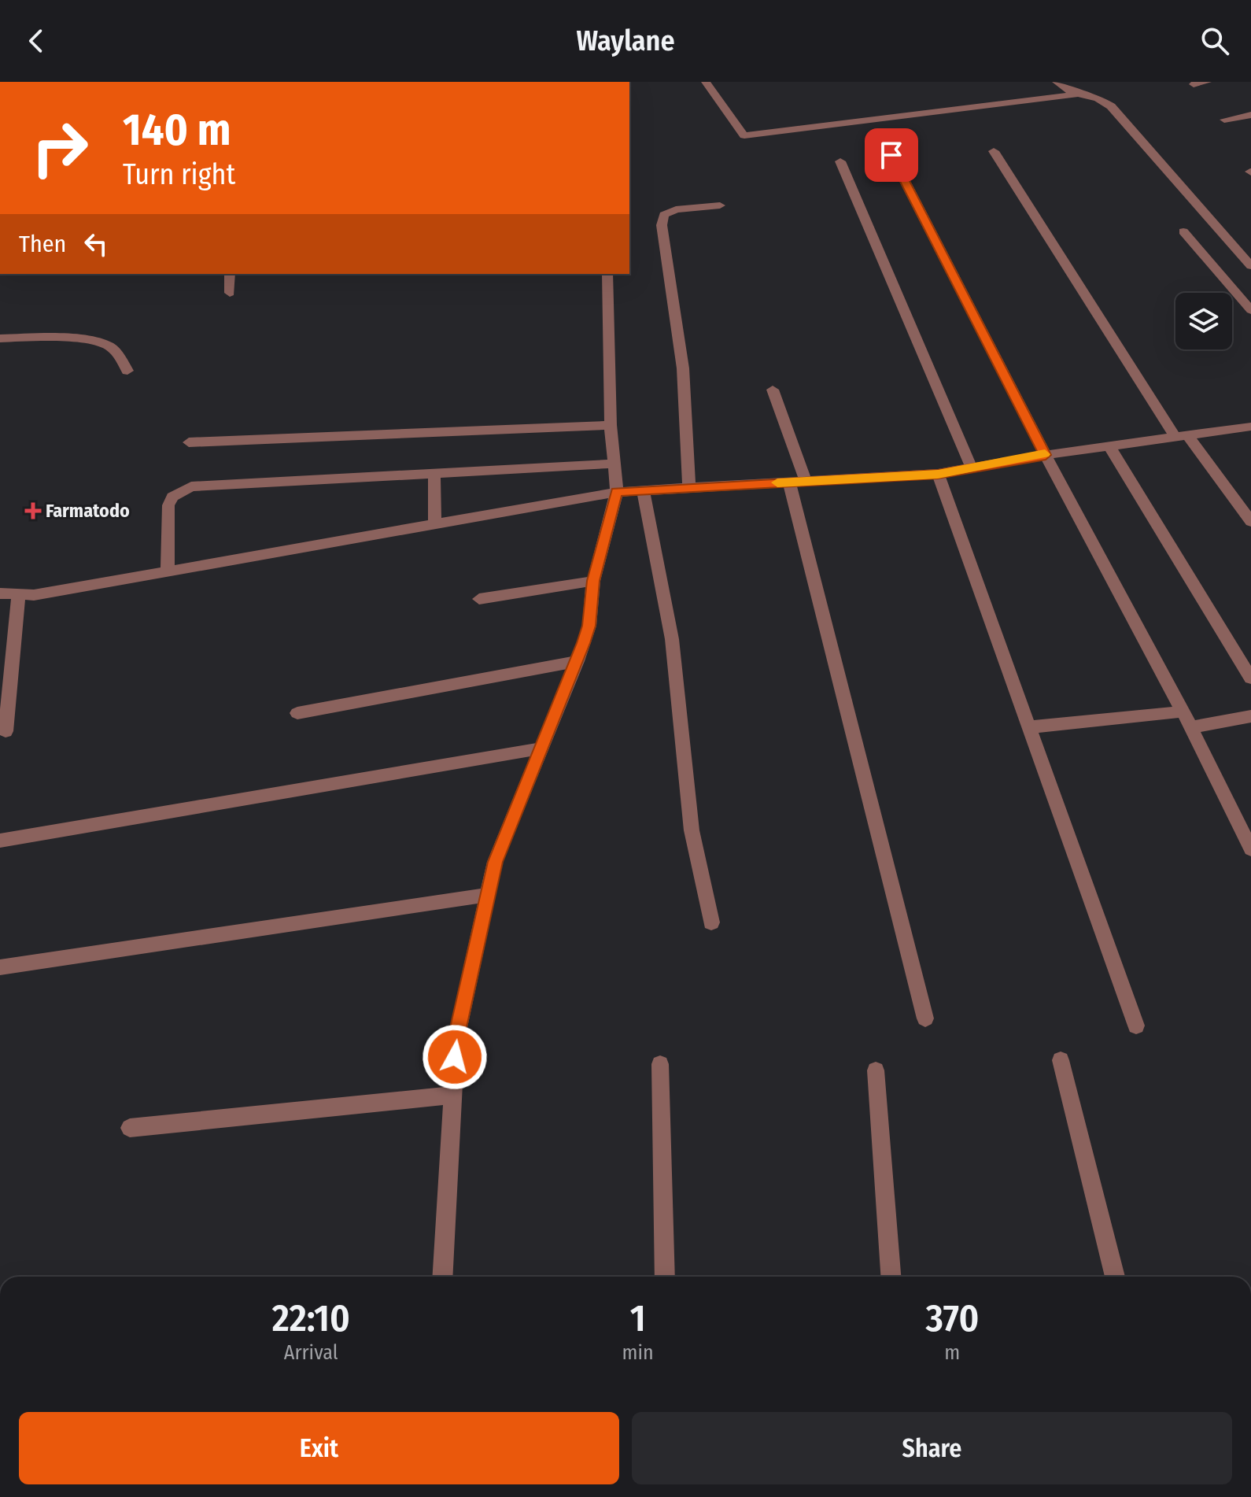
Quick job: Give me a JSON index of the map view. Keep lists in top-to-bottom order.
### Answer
{
  "places": {
    "health": ["Farmatodo"]
  },
  "page": {
    "header": "Waylane",
    "turn": ["140 m", "Turn right"],
    "then": "Then",
    "eta": [
      "22:10",
      "Arrival",
      "1",
      "min",
      "370",
      "m"
    ],
    "buttons": ["Exit", "Share"]
  }
}
